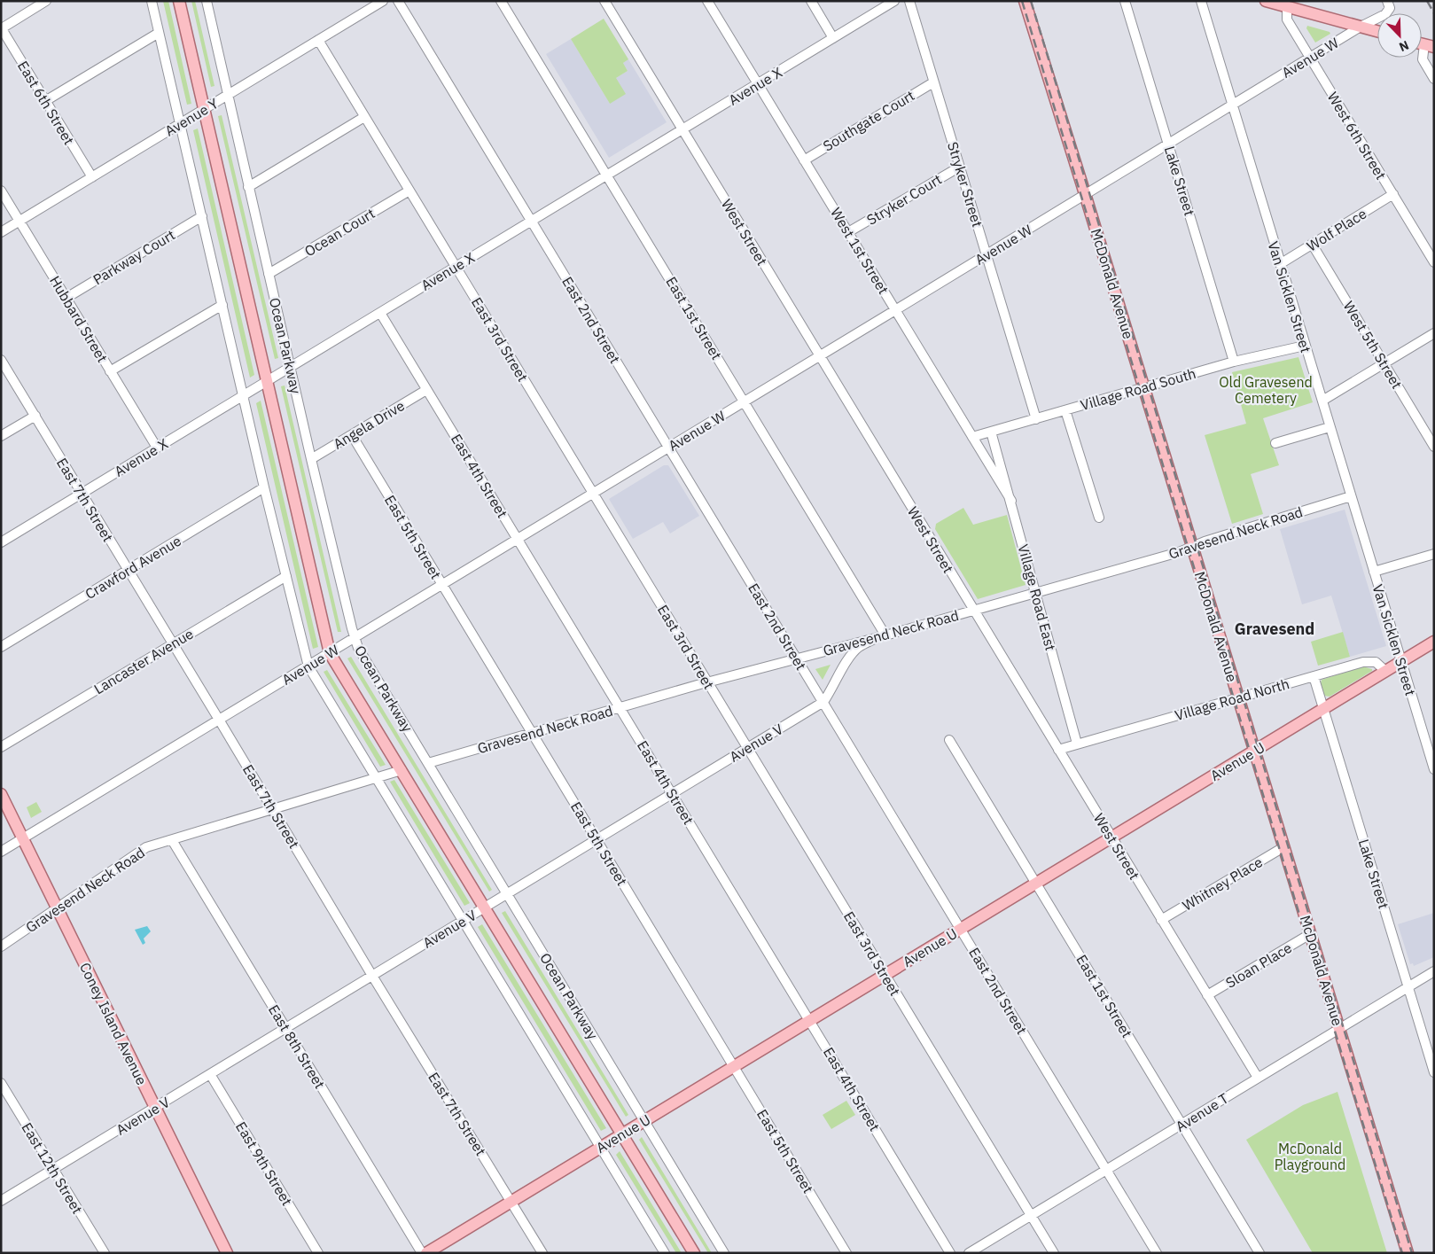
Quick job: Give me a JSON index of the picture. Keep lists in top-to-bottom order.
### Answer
{
  "streets": {
    "main road": [
      "McDonald Avenue",
      "Ocean Parkway",
      "Avenue U",
      "Coney Island Avenue"
    ],
    "street": [
      "Avenue W",
      "Avenue X",
      "East 6th Street",
      "Avenue Y",
      "Southgate Court",
      "West 6th Street",
      "Lake Street",
      "Stryker Street",
      "Stryker Court",
      "Wolf Place",
      "Ocean Court",
      "West Street",
      "West 1st Street",
      "Parkway Court",
      "Van Sicklen Street",
      "East 1st Street",
      "Hubbard Street",
      "East 2nd Street",
      "East 3rd Street",
      "West 5th Street",
      "Village Road South",
      "Angela Drive",
      "East 4th Street",
      "East 7th Street",
      "Gravesend Neck Road",
      "East 5th Street",
      "Crawford Avenue",
      "Village Road East",
      "Lancaster Avenue",
      "Village Road North",
      "Avenue V",
      "Whitney Place",
      "Sloan Place",
      "East 8th Street",
      "Avenue T",
      "East 9th Street",
      "East 12th Street"
    ]
  },
  "crossings": [
    ["Avenue W", "West 6th Street"],
    ["Avenue W", "Lake Street"],
    ["Avenue W", "Stryker Street"],
    ["Avenue W", "West Street"],
    ["Avenue W", "West 1st Street"],
    ["Avenue W", "McDonald Avenue"],
    ["Avenue W", "Van Sicklen Street"],
    ["Avenue W", "East 1st Street"],
    ["Avenue W", "East 2nd Street"],
    ["Avenue W", "East 3rd Street"],
    ["Avenue W", "Ocean Parkway"],
    ["Avenue W", "East 4th Street"],
    ["Avenue W", "East 7th Street"],
    ["Avenue W", "East 5th Street"],
    ["Avenue W", "Coney Island Avenue"],
    ["Avenue X", "West Street"],
    ["Avenue X", "West 1st Street"],
    ["Avenue X", "East 1st Street"],
    ["Avenue X", "Hubbard Street"],
    ["Avenue X", "East 2nd Street"],
    ["Avenue X", "East 3rd Street"],
    ["Avenue X", "Ocean Parkway"],
    ["Avenue X", "East 4th Street"],
    ["Avenue X", "East 7th Street"],
    ["East 6th Street", "Avenue Y"],
    ["Avenue Y", "Hubbard Street"],
    ["Avenue Y", "East 3rd Street"],
    ["Avenue Y", "Ocean Parkway"],
    ["Southgate Court", "Stryker Street"],
    ["Southgate Court", "West 1st Street"],
    ["West 6th Street", "Wolf Place"],
    ["Lake Street", "Village Road South"],
    ["Lake Street", "Village Road North"],
    ["Lake Street", "Avenue U"],
    ["Lake Street", "Avenue T"],
    ["Stryker Street", "Stryker Court"],
    ["Stryker Street", "Village Road South"],
    ["Stryker Court", "West 1st Street"],
    ["Wolf Place", "Van Sicklen Street"],
    ["Wolf Place", "West 5th Street"],
    ["Ocean Court", "East 3rd Street"],
    ["Ocean Court", "Ocean Parkway"],
    ["West Street", "Gravesend Neck Road"],
    ["West Street", "Avenue U"],
    ["West Street", "Whitney Place"],
    ["West Street", "Sloan Place"],
    ["West Street", "Avenue T"],
    ["West 1st Street", "Village Road South"],
    ["West 1st Street", "Village Road East"],
    ["Parkway Court", "Hubbard Street"],
    ["McDonald Avenue", "Village Road South"],
    ["McDonald Avenue", "Gravesend Neck Road"],
    ["McDonald Avenue", "Village Road North"],
    ["McDonald Avenue", "Avenue U"],
    ["McDonald Avenue", "Whitney Place"],
    ["McDonald Avenue", "Sloan Place"],
    ["McDonald Avenue", "Avenue T"],
    ["Van Sicklen Street", "Village Road South"],
    ["Van Sicklen Street", "Gravesend Neck Road"],
    ["Van Sicklen Street", "Avenue U"],
    ["East 1st Street", "Gravesend Neck Road"],
    ["East 1st Street", "Avenue V"],
    ["East 1st Street", "Avenue U"],
    ["East 1st Street", "Avenue T"],
    ["East 2nd Street", "Gravesend Neck Road"],
    ["East 2nd Street", "Avenue V"],
    ["East 2nd Street", "Avenue U"],
    ["East 2nd Street", "Avenue T"],
    ["East 3rd Street", "Gravesend Neck Road"],
    ["East 3rd Street", "Avenue V"],
    ["East 3rd Street", "Avenue U"],
    ["East 3rd Street", "Avenue T"],
    ["Ocean Parkway", "Angela Drive"],
    ["Ocean Parkway", "Gravesend Neck Road"],
    ["Ocean Parkway", "Avenue V"],
    ["Ocean Parkway", "Avenue U"],
    ["Village Road South", "Village Road East"],
    ["Angela Drive", "East 4th Street"],
    ["Angela Drive", "East 5th Street"],
    ["East 4th Street", "Gravesend Neck Road"],
    ["East 4th Street", "Avenue V"],
    ["East 4th Street", "Avenue U"],
    ["East 7th Street", "Gravesend Neck Road"],
    ["East 7th Street", "Crawford Avenue"],
    ["East 7th Street", "Lancaster Avenue"],
    ["East 7th Street", "Avenue V"],
    ["East 7th Street", "Avenue U"],
    ["Gravesend Neck Road", "East 5th Street"],
    ["Gravesend Neck Road", "Village Road East"],
    ["Gravesend Neck Road", "Avenue V"],
    ["Gravesend Neck Road", "Coney Island Avenue"],
    ["Gravesend Neck Road", "East 8th Street"],
    ["East 5th Street", "Avenue V"],
    ["East 5th Street", "Avenue U"],
    ["Village Road East", "Village Road North"],
    ["Village Road North", "Avenue U"],
    ["Avenue V", "Coney Island Avenue"],
    ["Avenue V", "East 8th Street"],
    ["Avenue V", "East 9th Street"],
    ["Avenue V", "East 12th Street"]
  ],
  "districts": ["Gravesend"],
  "parks": ["Old Gravesend Cemetery", "McDonald Playground"],
  "north": "bottom right"
}
